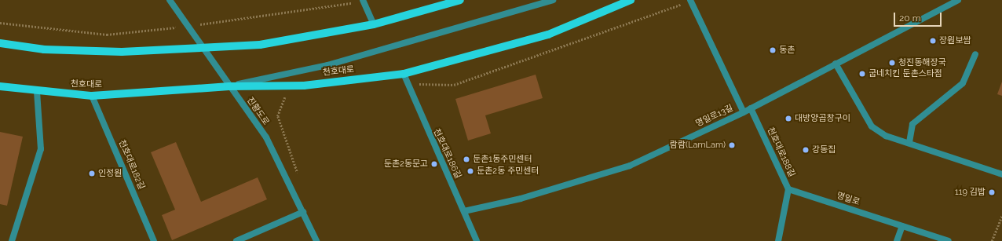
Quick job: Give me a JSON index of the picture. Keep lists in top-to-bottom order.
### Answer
{
  "streets": {
    "main road": ["천호대로"],
    "street": [
      "진황도로",
      "명일로13길",
      "천호대로188길",
      "천호대로186길",
      "천호대로182길",
      "명일로"
    ]
  },
  "crossings": [
    ["천호대로", "진황도로"],
    ["천호대로", "천호대로186길"],
    ["천호대로", "천호대로182길"],
    ["명일로13길", "천호대로188길"],
    ["명일로13길", "천호대로186길"],
    ["천호대로188길", "명일로"]
  ],
  "places": [
    "장원보쌈",
    "동촌",
    "청진동해장국",
    "굽네치킨 둔촌스타점",
    "대방양곱창구이",
    "람람(LamLam)",
    "강동집",
    "둔촌1동주민센터",
    "둔촌2동문고",
    "둔촌2동 주민센터",
    "인정원",
    "119 김밥"
  ],
  "scale_bar": "20 m"
}
